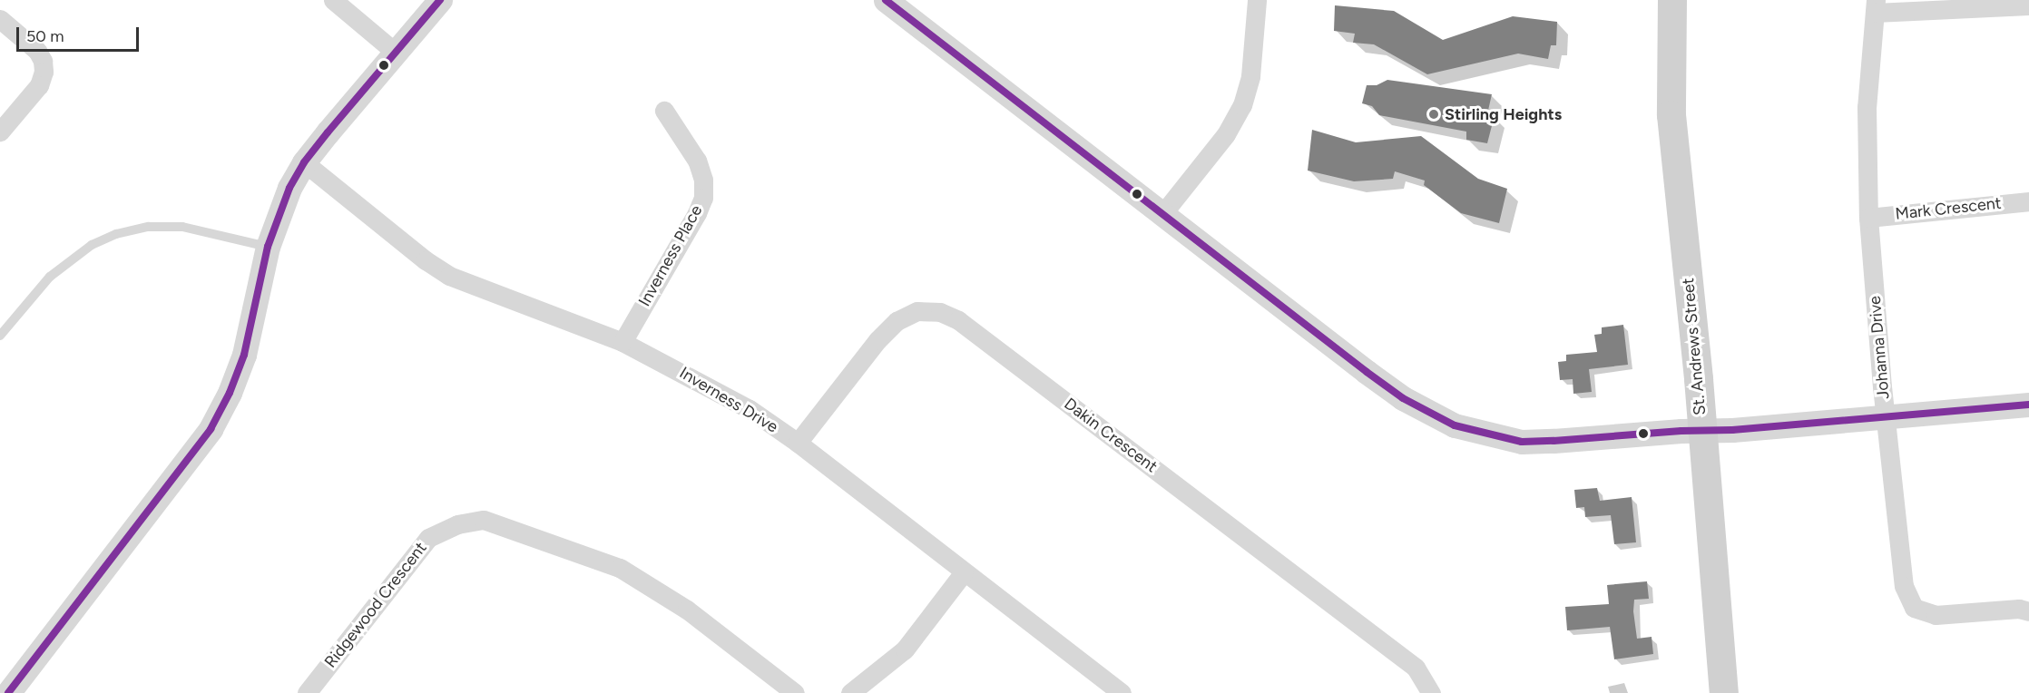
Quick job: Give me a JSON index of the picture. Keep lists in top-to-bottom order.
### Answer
{
  "streets": {
    "main road": ["St. Andrews Street"],
    "street": [
      "Mark Crescent",
      "Inverness Place",
      "Johanna Drive",
      "Inverness Drive",
      "Dakin Crescent",
      "Ridgewood Crescent"
    ]
  },
  "crossings": [
    ["Mark Crescent", "Johanna Drive"],
    ["Inverness Place", "Inverness Drive"],
    ["Inverness Drive", "Dakin Crescent"]
  ],
  "places": ["Stirling Heights"],
  "scale_bar": "50 m"
}
